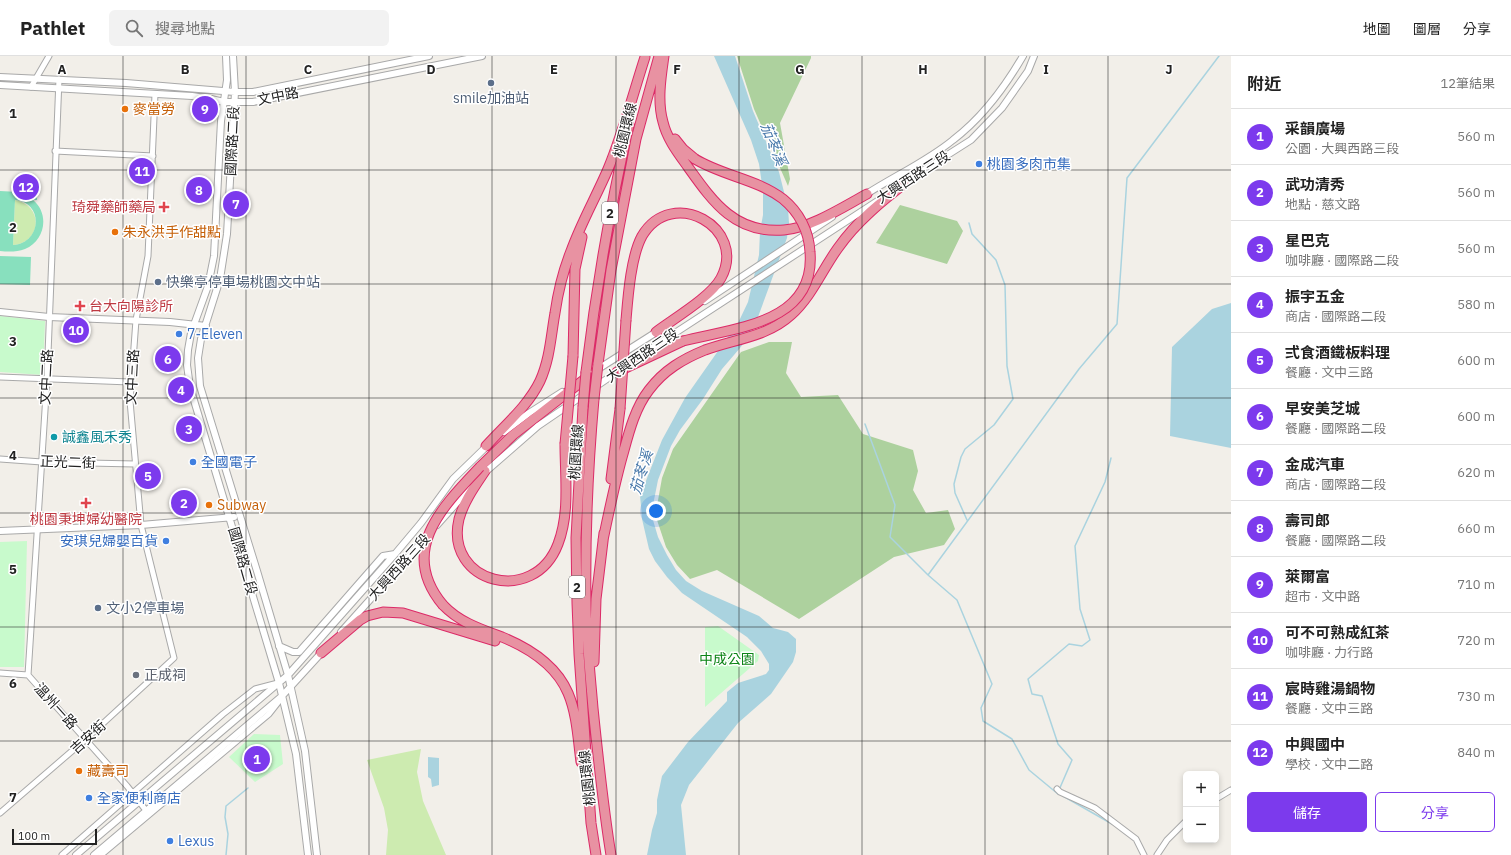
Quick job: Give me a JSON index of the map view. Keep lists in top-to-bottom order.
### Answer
{
  "streets": {
    "highway": ["桃園環線", "2"],
    "street": [
      "文中路",
      "國際路二段",
      "大興西路三段",
      "文中二路",
      "文中三路",
      "正光二街",
      "溫州一路",
      "吉安街"
    ]
  },
  "crossings": [
    ["文中路", "國際路二段"],
    ["文中路", "文中二路"],
    ["文中路", "文中三路"],
    ["桃園環線", "大興西路三段"],
    ["國際路二段", "大興西路三段"],
    ["大興西路三段", "溫州一路"],
    ["文中二路", "正光二街"],
    ["文中二路", "溫州一路"],
    ["文中三路", "正光二街"],
    ["文中三路", "吉安街"],
    ["溫州一路", "吉安街"]
  ],
  "water": ["茄苳溪"],
  "parks": ["中成公園"],
  "places": {
    "other": [
      "smile加油站",
      "麥當勞",
      "桃園多肉市集",
      "朱永洪手作甜點",
      "快樂亭停車場桃園文中站",
      "7-Eleven",
      "誠鑫風禾秀",
      "全國電子",
      "Subway",
      "安琪兒婦嬰百貨",
      "文小2停車場",
      "正成祠",
      "藏壽司",
      "全家便利商店",
      "Lexus"
    ],
    "health": ["琦舜藥師藥局", "台大向陽診所", "桃園秉坤婦幼醫院"]
  },
  "scale_bar": "100 m",
  "page": {
    "header": "Pathlet",
    "search": "搜尋地點",
    "nav": ["地圖", "圖層", "分享"],
    "heading": ["附近", "12筆結果"],
    "pins": [
      "9",
      "11",
      "12",
      "8",
      "7",
      "10",
      "6",
      "4",
      "3",
      "5",
      "2",
      "1"
    ],
    "list": [
      {
        "mark": "1",
        "name": "采韻廣場",
        "note": "公園 · 大興西路三段",
        "value": "560 m"
      },
      {
        "mark": "2",
        "name": "武功清秀",
        "note": "地點 · 慈文路",
        "value": "560 m"
      },
      {
        "mark": "3",
        "name": "星巴克",
        "note": "咖啡廳 · 國際路二段",
        "value": "560 m"
      },
      {
        "mark": "4",
        "name": "振宇五金",
        "note": "商店 · 國際路二段",
        "value": "580 m"
      },
      {
        "mark": "5",
        "name": "弍食酒鐵板料理",
        "note": "餐廳 · 文中三路",
        "value": "600 m"
      },
      {
        "mark": "6",
        "name": "早安美芝城",
        "note": "餐廳 · 國際路二段",
        "value": "600 m"
      },
      {
        "mark": "7",
        "name": "金成汽車",
        "note": "商店 · 國際路二段",
        "value": "620 m"
      },
      {
        "mark": "8",
        "name": "壽司郎",
        "note": "餐廳 · 國際路二段",
        "value": "660 m"
      },
      {
        "mark": "9",
        "name": "萊爾富",
        "note": "超市 · 文中路",
        "value": "710 m"
      },
      {
        "mark": "10",
        "name": "可不可熟成紅茶",
        "note": "咖啡廳 · 力行路",
        "value": "720 m"
      },
      {
        "mark": "11",
        "name": "宸時雞湯鍋物",
        "note": "餐廳 · 文中三路",
        "value": "730 m"
      },
      {
        "mark": "12",
        "name": "中興國中",
        "note": "學校 · 文中二路",
        "value": "840 m"
      }
    ],
    "map_buttons": ["+", "−"],
    "buttons": ["儲存", "分享"],
    "scale": "100 m"
  },
  "grid": {
    "columns": [
      "A",
      "B",
      "C",
      "D",
      "E",
      "F",
      "G",
      "H",
      "I",
      "J"
    ],
    "rows": [
      "1",
      "2",
      "3",
      "4",
      "5",
      "6",
      "7"
    ]
  }
}
